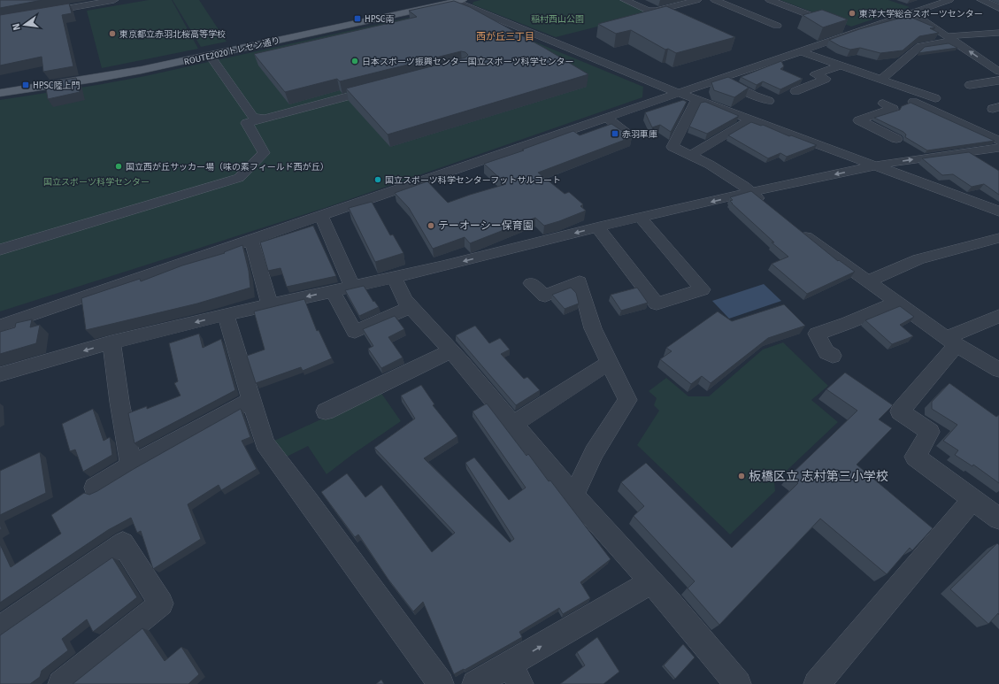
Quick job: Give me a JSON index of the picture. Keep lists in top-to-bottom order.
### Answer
{
  "streets": {
    "main road": ["ROUTE2020トレセン通り"]
  },
  "districts": ["西が丘三丁目"],
  "parks": ["稲村西山公園", "国立スポーツ科学センター"],
  "places": {
    "other": [
      "東洋大学総合スポーツセンター",
      "東京都立赤羽北桜高等学校",
      "日本スポーツ振興センター国立スポーツ科学センター",
      "国立西が丘サッカー場（味の素フィールド西が丘）",
      "国立スポーツ科学センターフットサルコート",
      "テーオーシー保育園",
      "板橋区立 志村第三小学校"
    ],
    "transit": ["HPSC南", "HPSC陸上門", "赤羽車庫"]
  },
  "north": "left"
}
